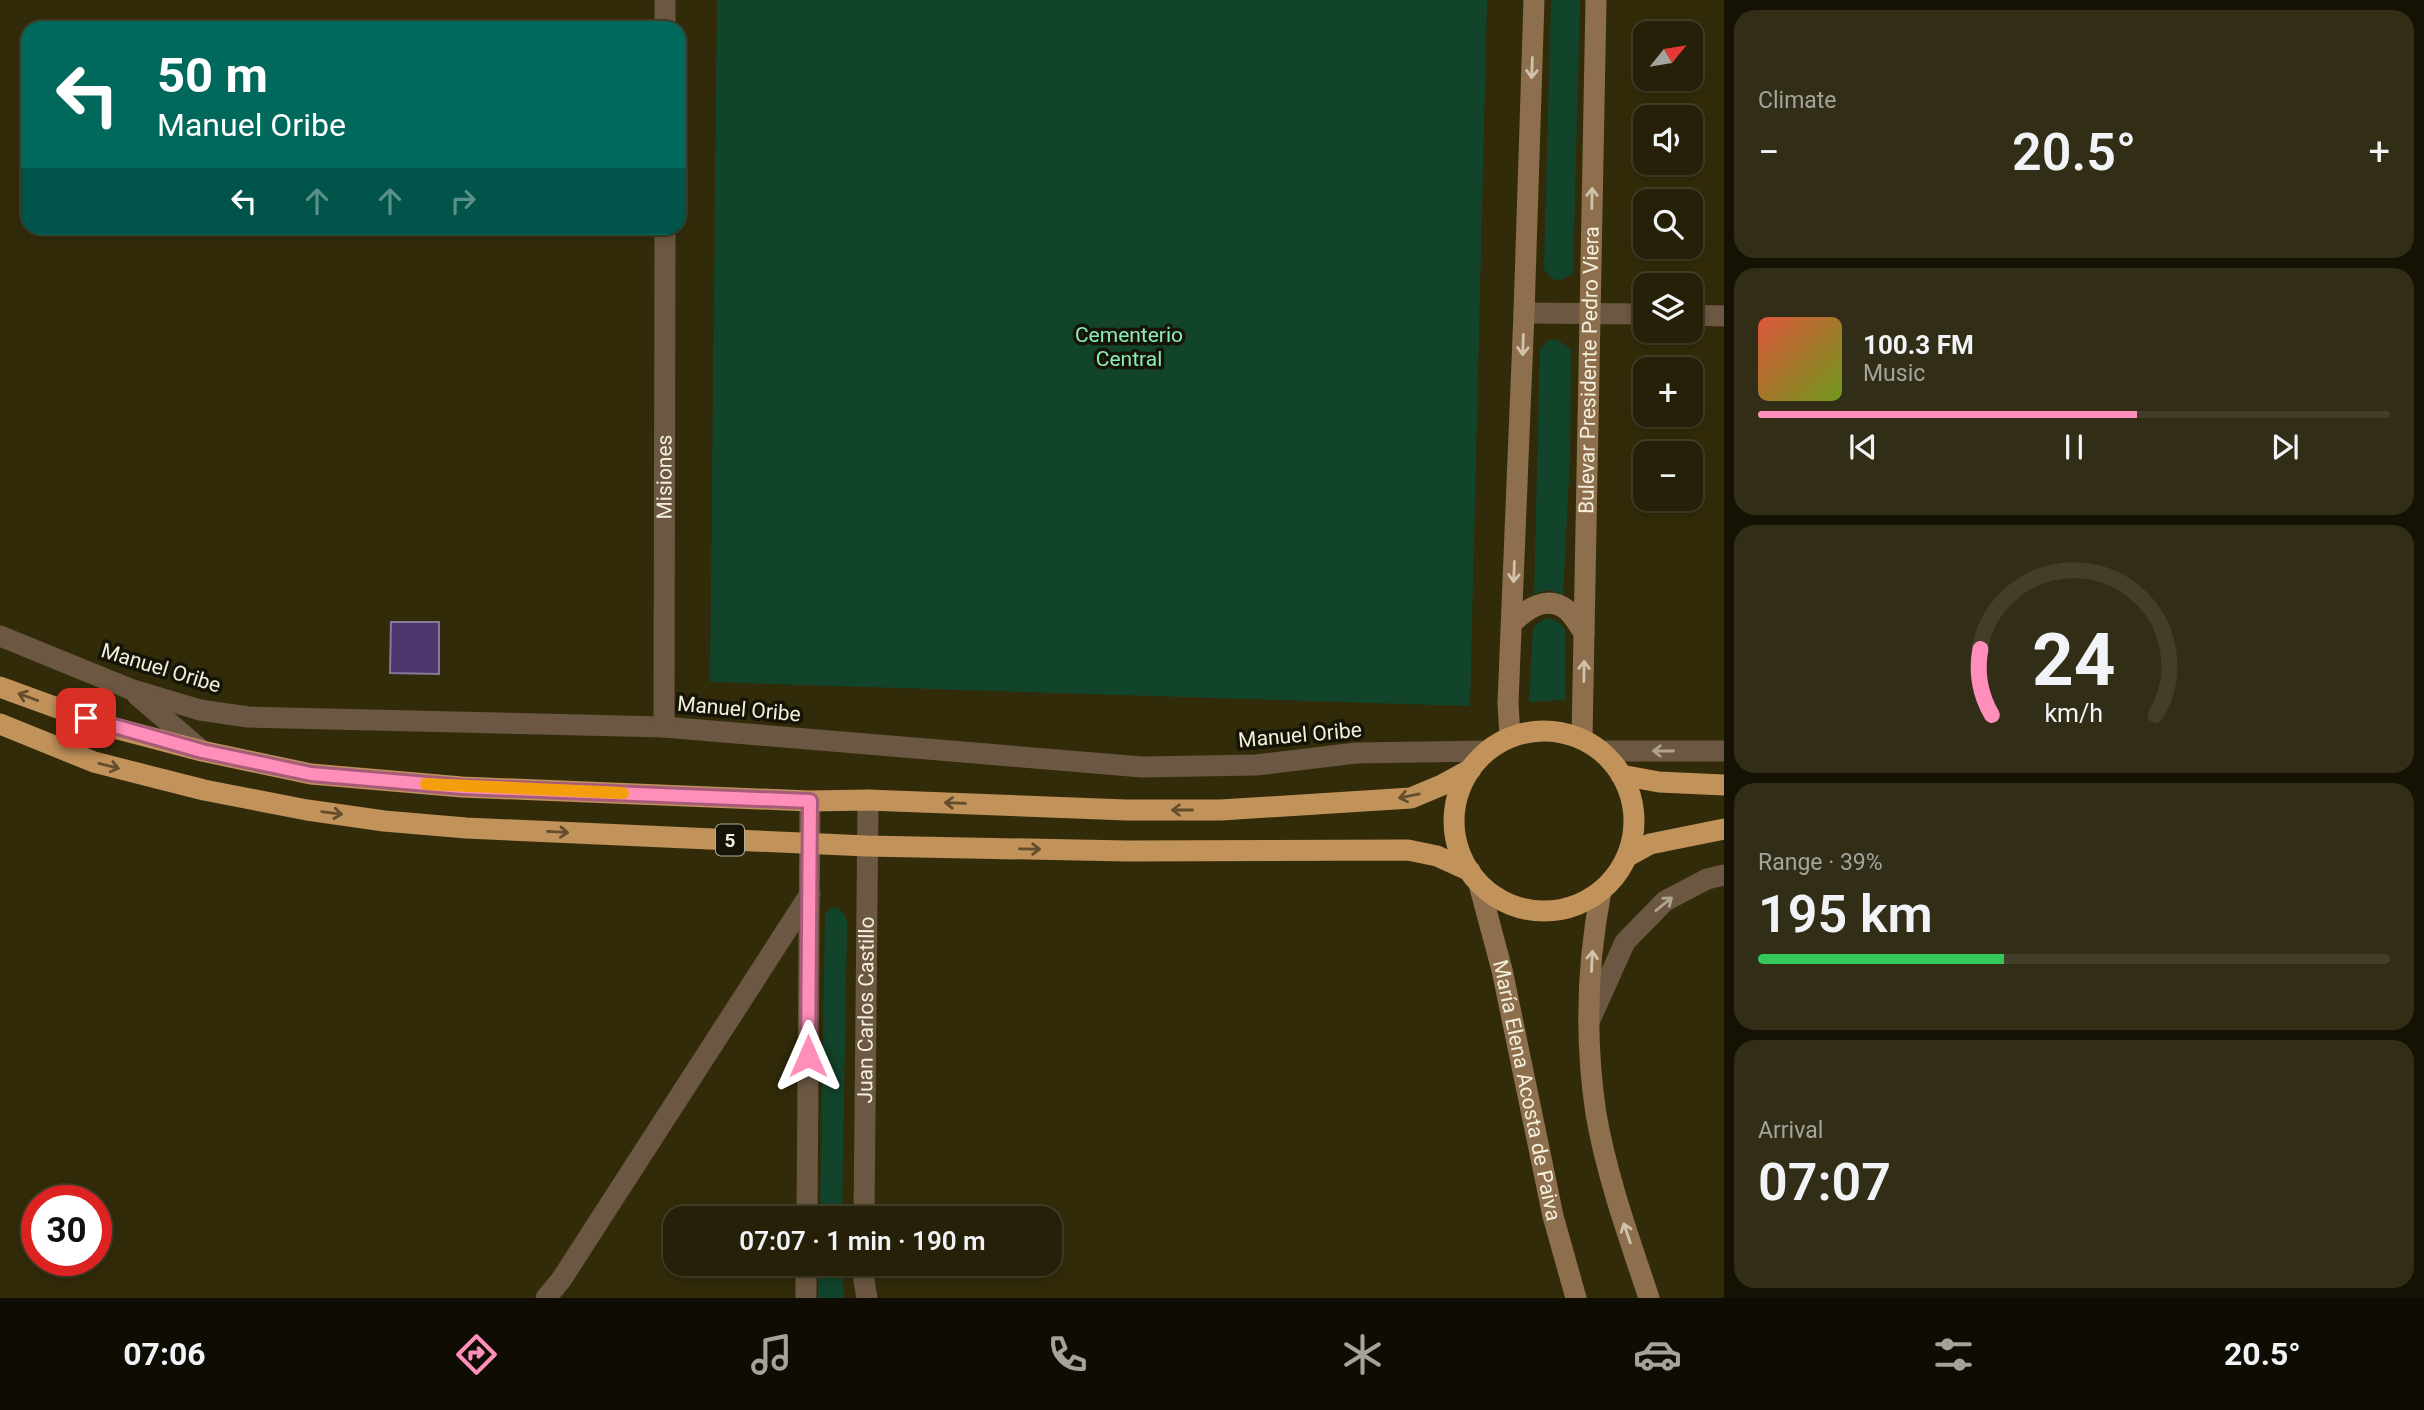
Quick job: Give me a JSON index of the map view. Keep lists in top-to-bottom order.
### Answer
{
  "streets": {
    "highway": ["5"],
    "street": [
      "Bulevar Presidente Pedro Viera",
      "Misiones",
      "Manuel Oribe",
      "Juan Carlos Castillo",
      "María Elena Acosta de Paiva"
    ]
  },
  "crossings": [
    ["Bulevar Presidente Pedro Viera", "Manuel Oribe"],
    ["Bulevar Presidente Pedro Viera", "5"],
    ["Bulevar Presidente Pedro Viera", "María Elena Acosta de Paiva"],
    ["Misiones", "Manuel Oribe"],
    ["Manuel Oribe", "5"],
    ["Manuel Oribe", "María Elena Acosta de Paiva"],
    ["5", "Juan Carlos Castillo"],
    ["5", "María Elena Acosta de Paiva"]
  ],
  "parks": ["Cementerio Central"],
  "north": "top right",
  "page": {
    "tile": [
      "Climate",
      ["Range · 39%", "195 km"],
      ["Arrival", "07:07"]
    ],
    "map_buttons": ["+", "−"],
    "turn": ["50 m", "Manuel Oribe"],
    "heat": ["−", "20.5°", "+"],
    "song": ["100.3 FM", "Music"],
    "limit": "30",
    "trip": "07:07 · 1 min · 190 m",
    "tabs": ["07:06", "20.5°"],
    "gauge": ["24", "km/h"]
  }
}
